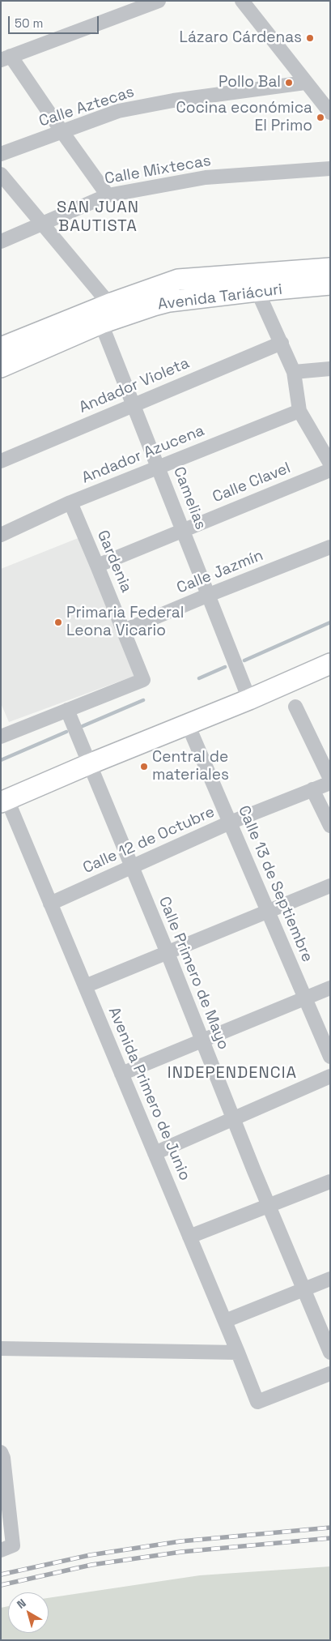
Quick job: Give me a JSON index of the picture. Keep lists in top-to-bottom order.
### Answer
{
  "streets": {
    "street": [
      "Calle Aztecas",
      "Calle Mixtecas",
      "Avenida Tariácuri",
      "Andador Violeta",
      "Andador Azucena",
      "Calle Clavel",
      "Camelias",
      "Gardenia",
      "Calle Jazmín",
      "Calle 12 de Octubre",
      "Calle 13 de Septiembre",
      "Calle Primero de Mayo",
      "Avenida Primero de Junio"
    ]
  },
  "crossings": [
    ["Calle Mixtecas", "Camelias"],
    ["Avenida Tariácuri", "Camelias"],
    ["Andador Violeta", "Camelias"],
    ["Andador Azucena", "Camelias"],
    ["Andador Azucena", "Gardenia"],
    ["Calle Clavel", "Camelias"],
    ["Calle Clavel", "Gardenia"],
    ["Camelias", "Calle Jazmín"],
    ["Gardenia", "Calle Jazmín"],
    ["Gardenia", "Calle Primero de Mayo"],
    ["Calle 12 de Octubre", "Calle 13 de Septiembre"],
    ["Calle 12 de Octubre", "Calle Primero de Mayo"],
    ["Calle 12 de Octubre", "Avenida Primero de Junio"]
  ],
  "districts": ["SAN JUAN BAUTISTA", "INDEPENDENCIA"],
  "places": [
    "Lázaro Cárdenas",
    "Pollo Bal",
    "Cocina económica El Primo",
    "Primaria Federal Leona Vicario",
    "Central de materiales"
  ],
  "scale_bar": "50 m",
  "north": "top left"
}
